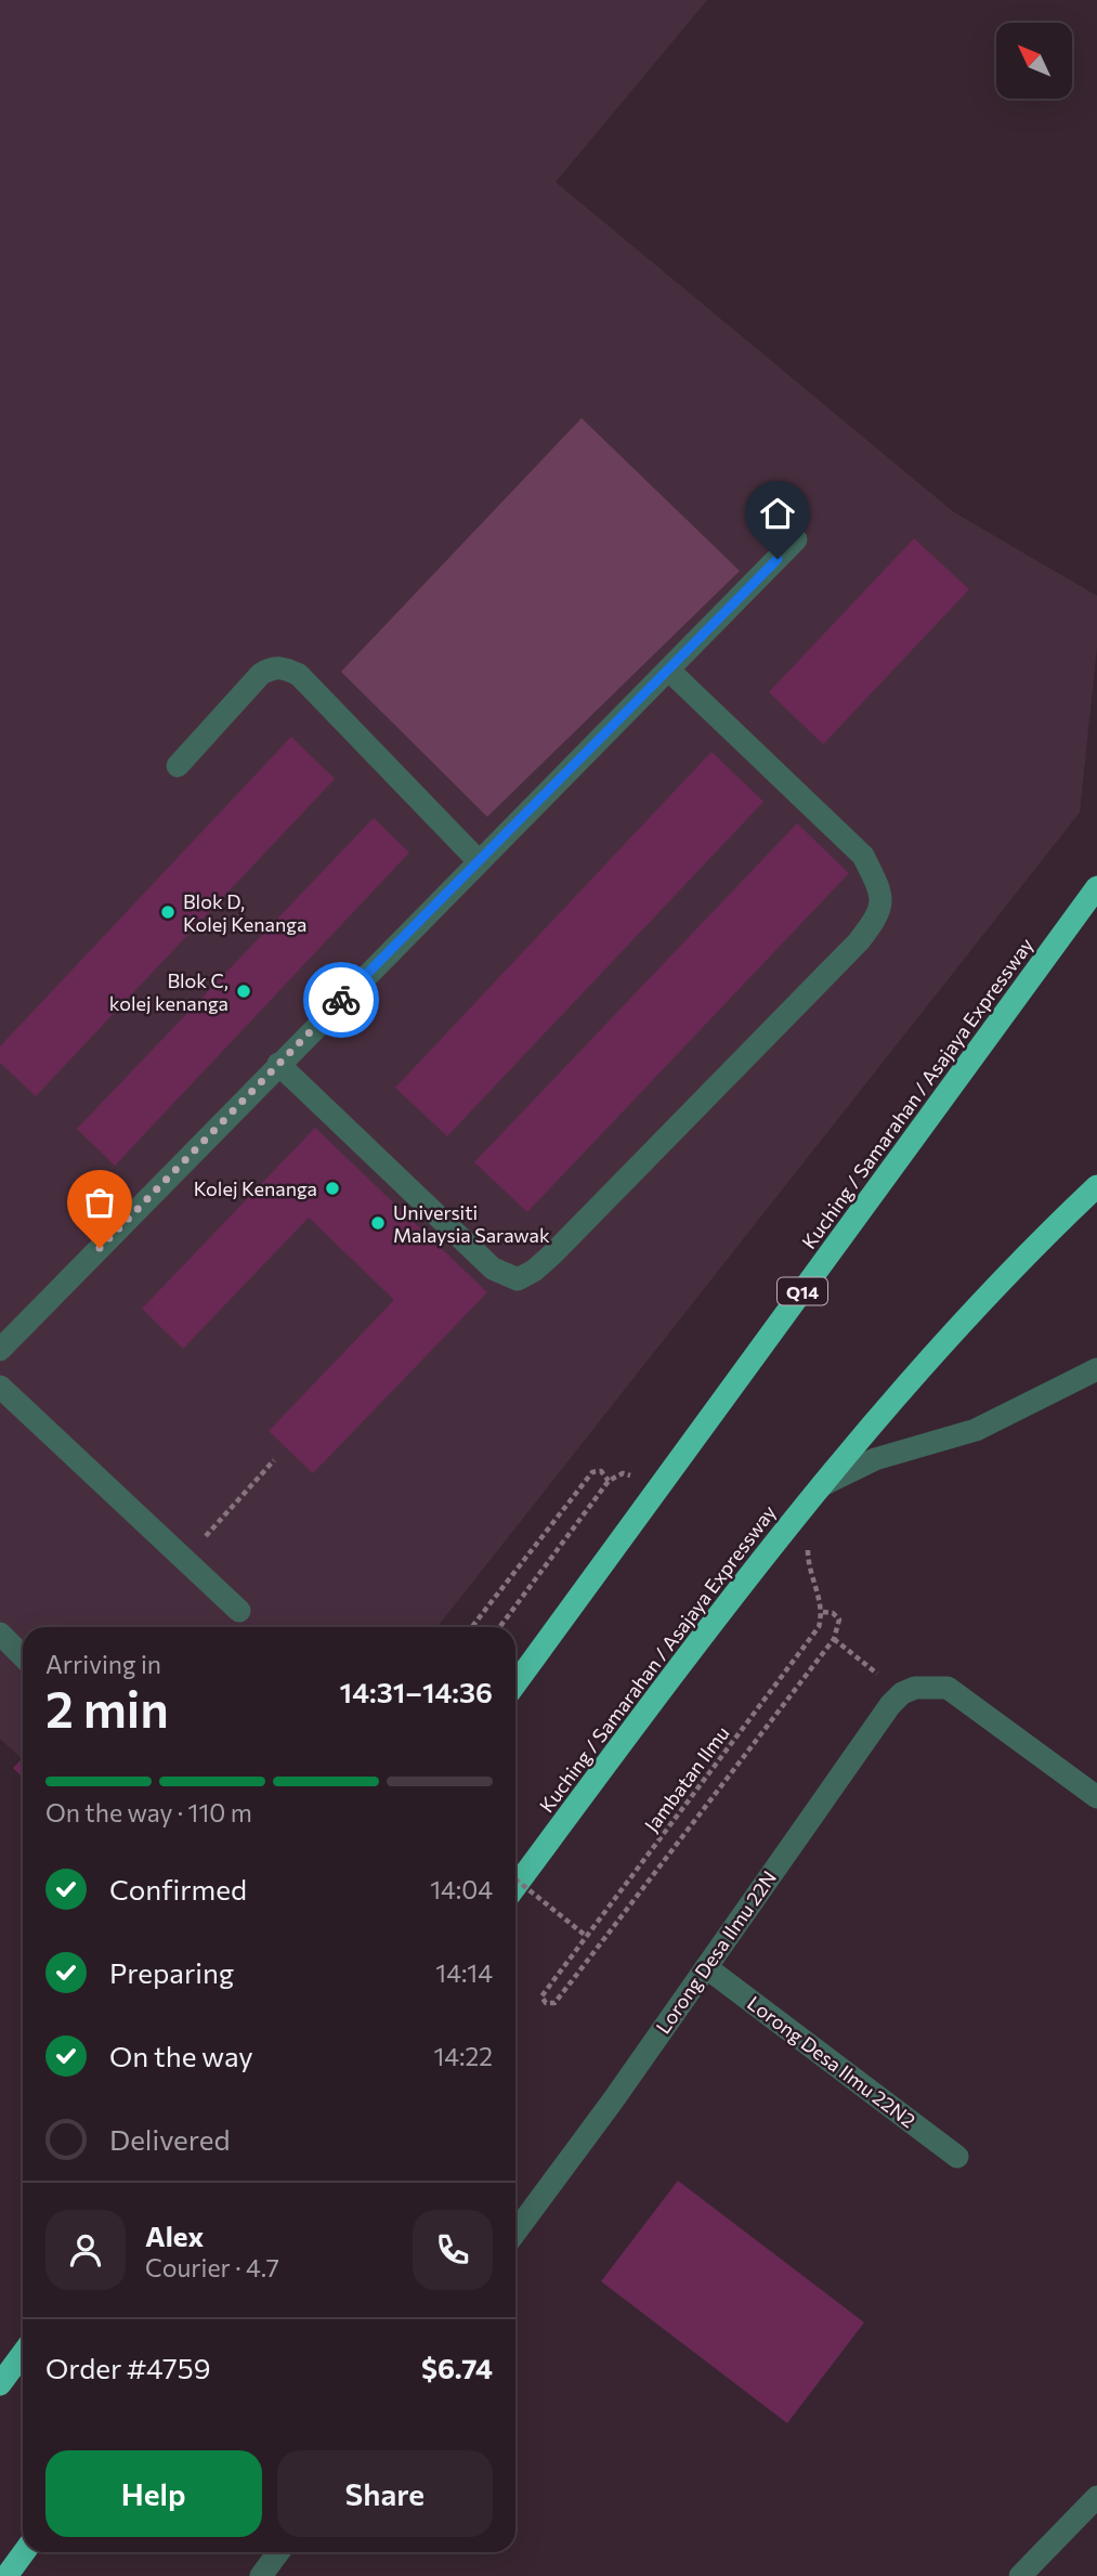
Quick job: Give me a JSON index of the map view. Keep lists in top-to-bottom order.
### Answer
{
  "streets": {
    "highway": ["Kuching / Samarahan / Asajaya Expressway", "Q14"],
    "street": ["Lorong Desa Ilmu 22N", "Lorong Desa Ilmu 22N2"],
    "path": ["Jambatan Ilmu"]
  },
  "crossings": [
    ["Lorong Desa Ilmu 22N", "Lorong Desa Ilmu 22N2"]
  ],
  "places": [
    "Blok D, Kolej Kenanga",
    "Blok C, kolej kenanga",
    "Kolej Kenanga",
    "Universiti Malaysia Sarawak"
  ],
  "north": "top left",
  "page": {
    "heading": ["2 min", "Arriving in", "14:31–14:36"],
    "panel": [
      "Alex",
      "Courier · 4.7",
      "Order #4759",
      "$6.74"
    ],
    "bar": "On the way · 110 m",
    "list": [
      ["Confirmed", "14:04"],
      ["Preparing", "14:14"],
      ["On the way", "14:22"],
      "Delivered"
    ],
    "buttons": ["Help", "Share"]
  }
}
